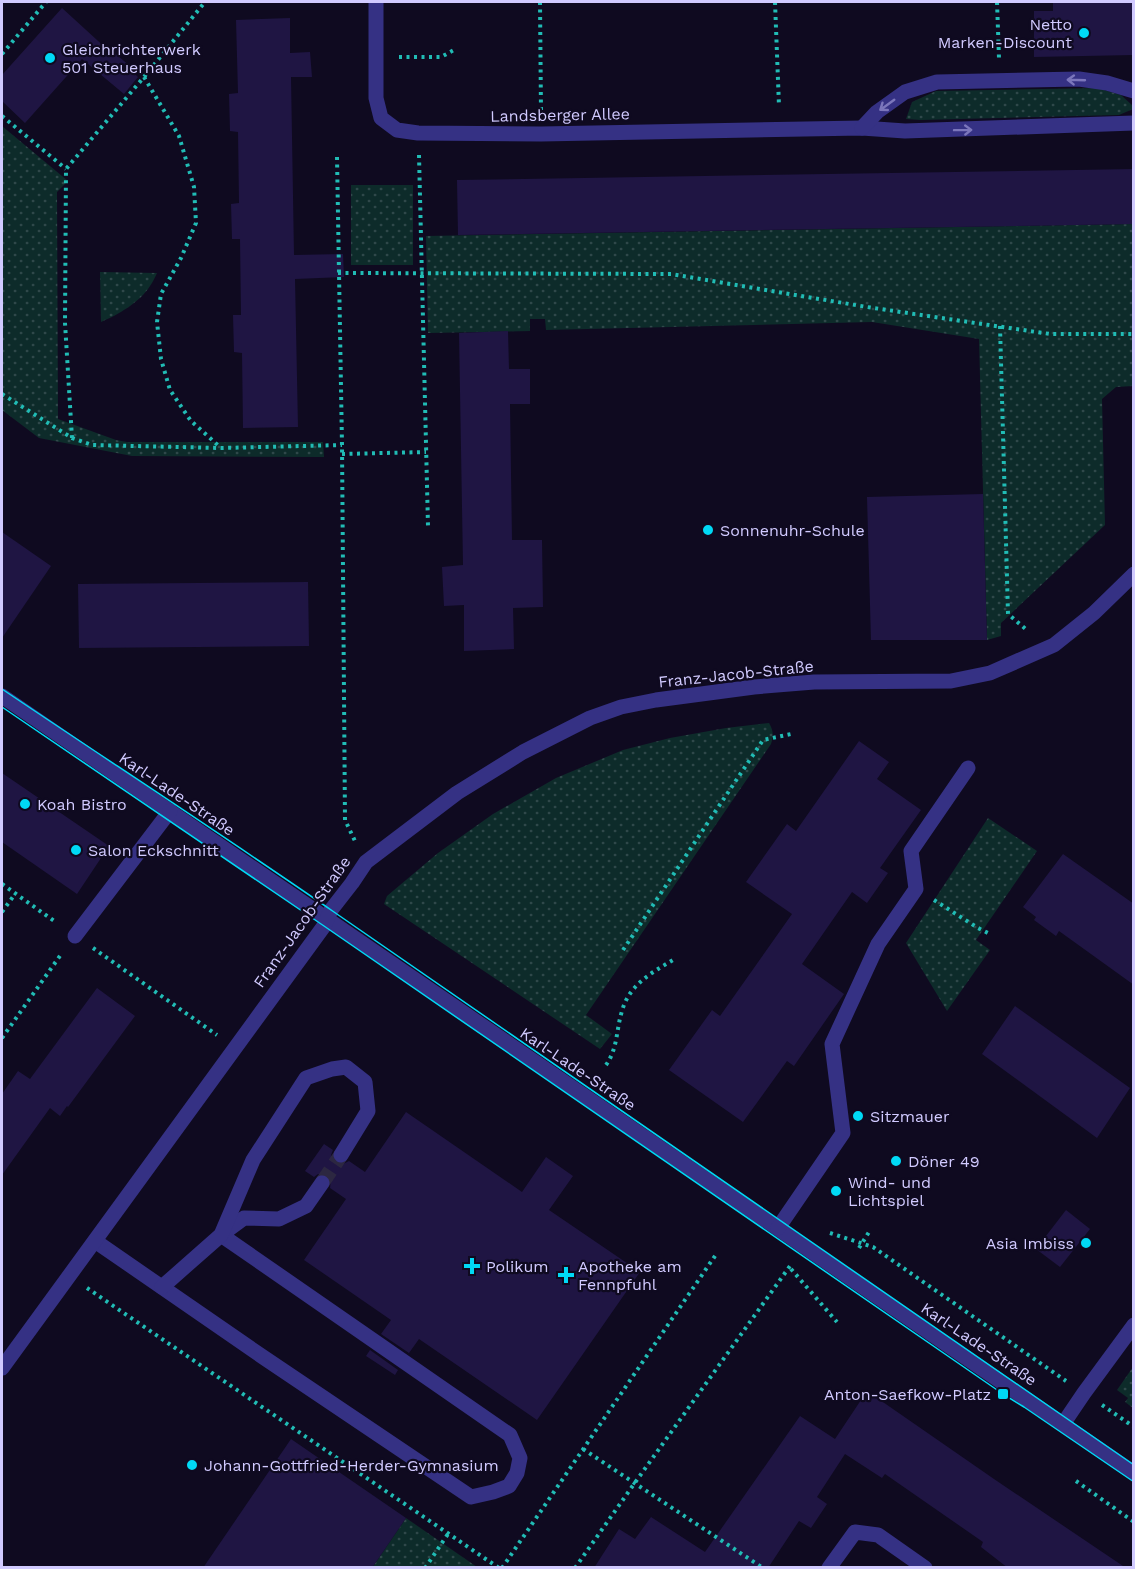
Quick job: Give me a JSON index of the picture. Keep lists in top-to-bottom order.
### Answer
{
  "streets": {
    "street": ["Landsberger Allee", "Franz-Jacob-Straße", "Karl-Lade-Straße"]
  },
  "crossings": [
    ["Franz-Jacob-Straße", "Karl-Lade-Straße"]
  ],
  "places": {
    "other": [
      "Netto Marken-Discount",
      "Gleichrichterwerk 501 Steuerhaus",
      "Sonnenuhr-Schule",
      "Koah Bistro",
      "Salon Eckschnitt",
      "Sitzmauer",
      "Döner 49",
      "Wind- und Lichtspiel",
      "Asia Imbiss",
      "Johann-Gottfried-Herder-Gymnasium"
    ],
    "health": ["Polikum", "Apotheke am Fennpfuhl"],
    "transit": ["Anton-Saefkow-Platz"]
  }
}
